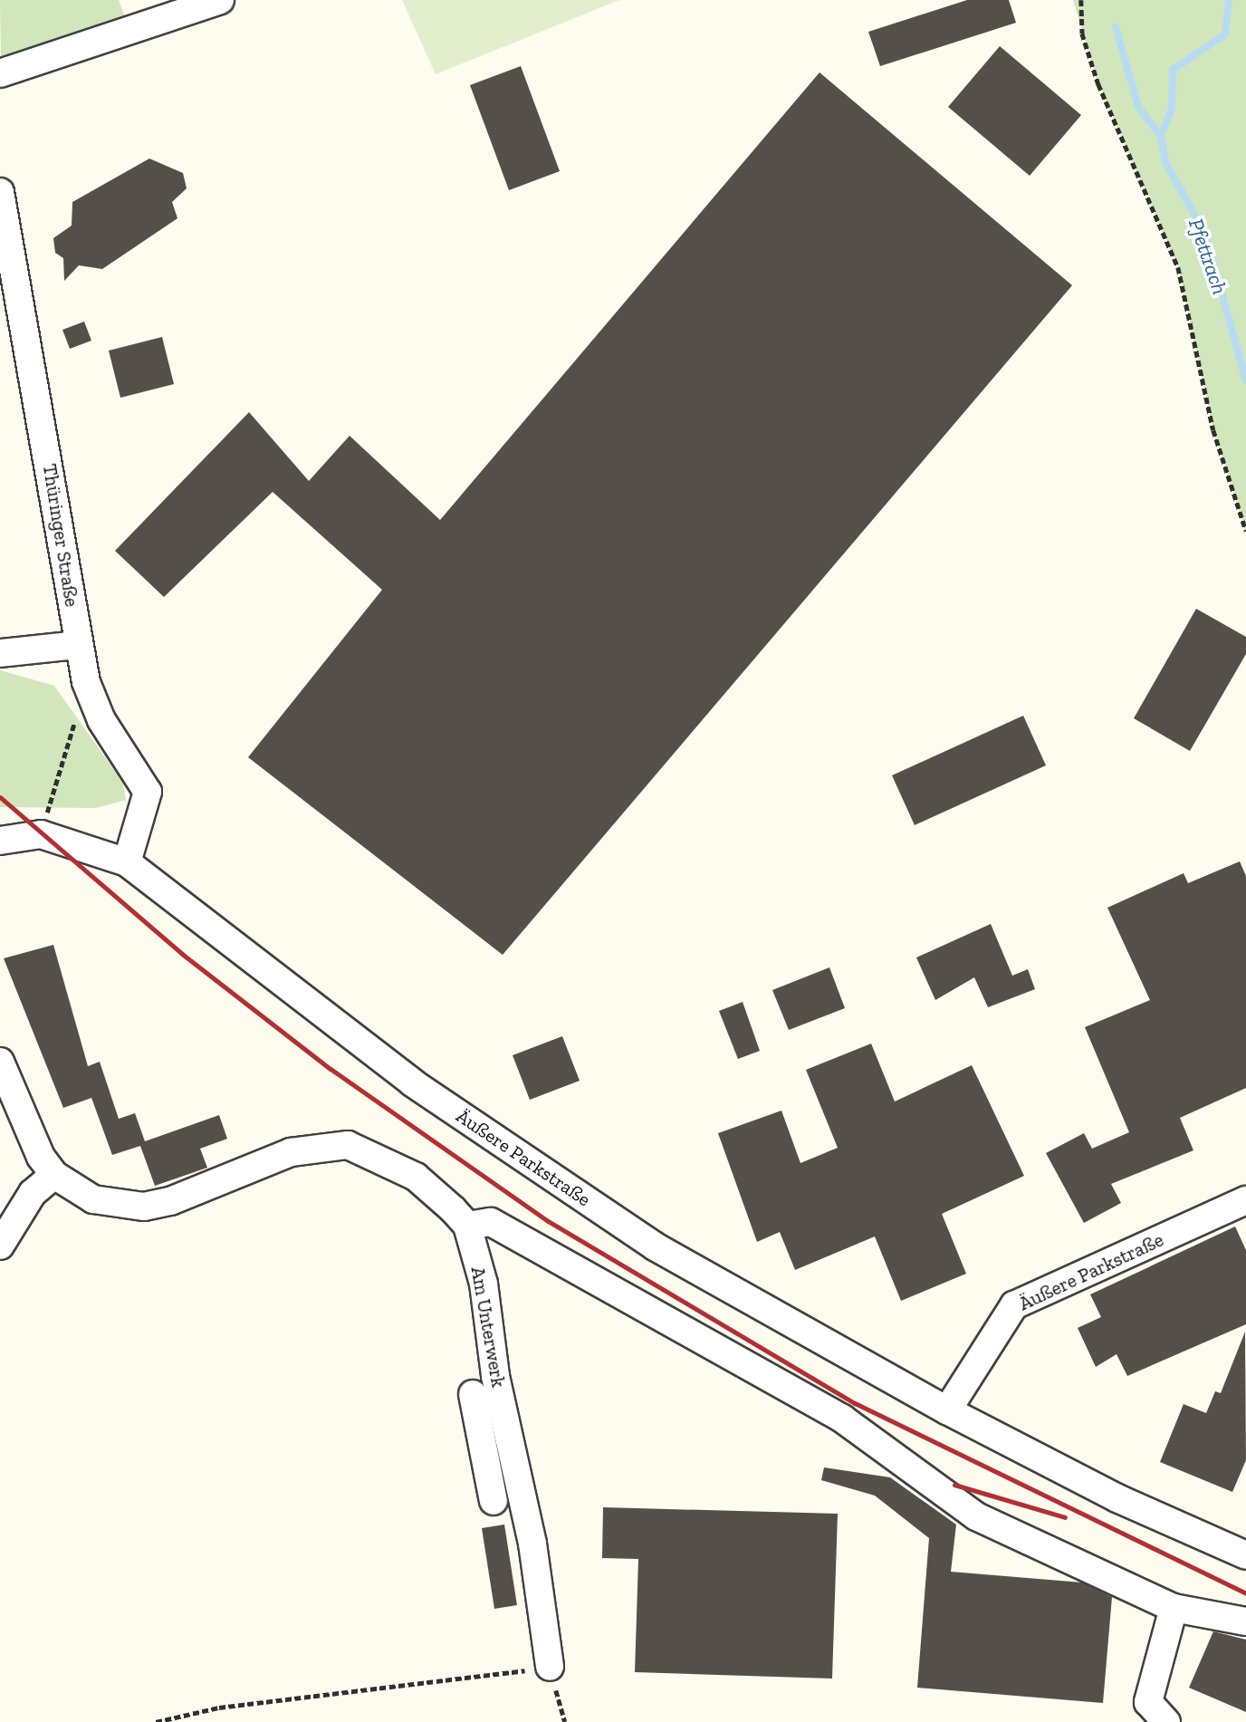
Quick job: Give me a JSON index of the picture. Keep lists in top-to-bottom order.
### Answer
{
  "streets": {
    "street": ["Thüringer Straße", "Äußere Parkstraße", "Am Unterwerk"]
  },
  "crossings": [
    ["Thüringer Straße", "Äußere Parkstraße"]
  ],
  "water": ["Pfettrach"]
}
